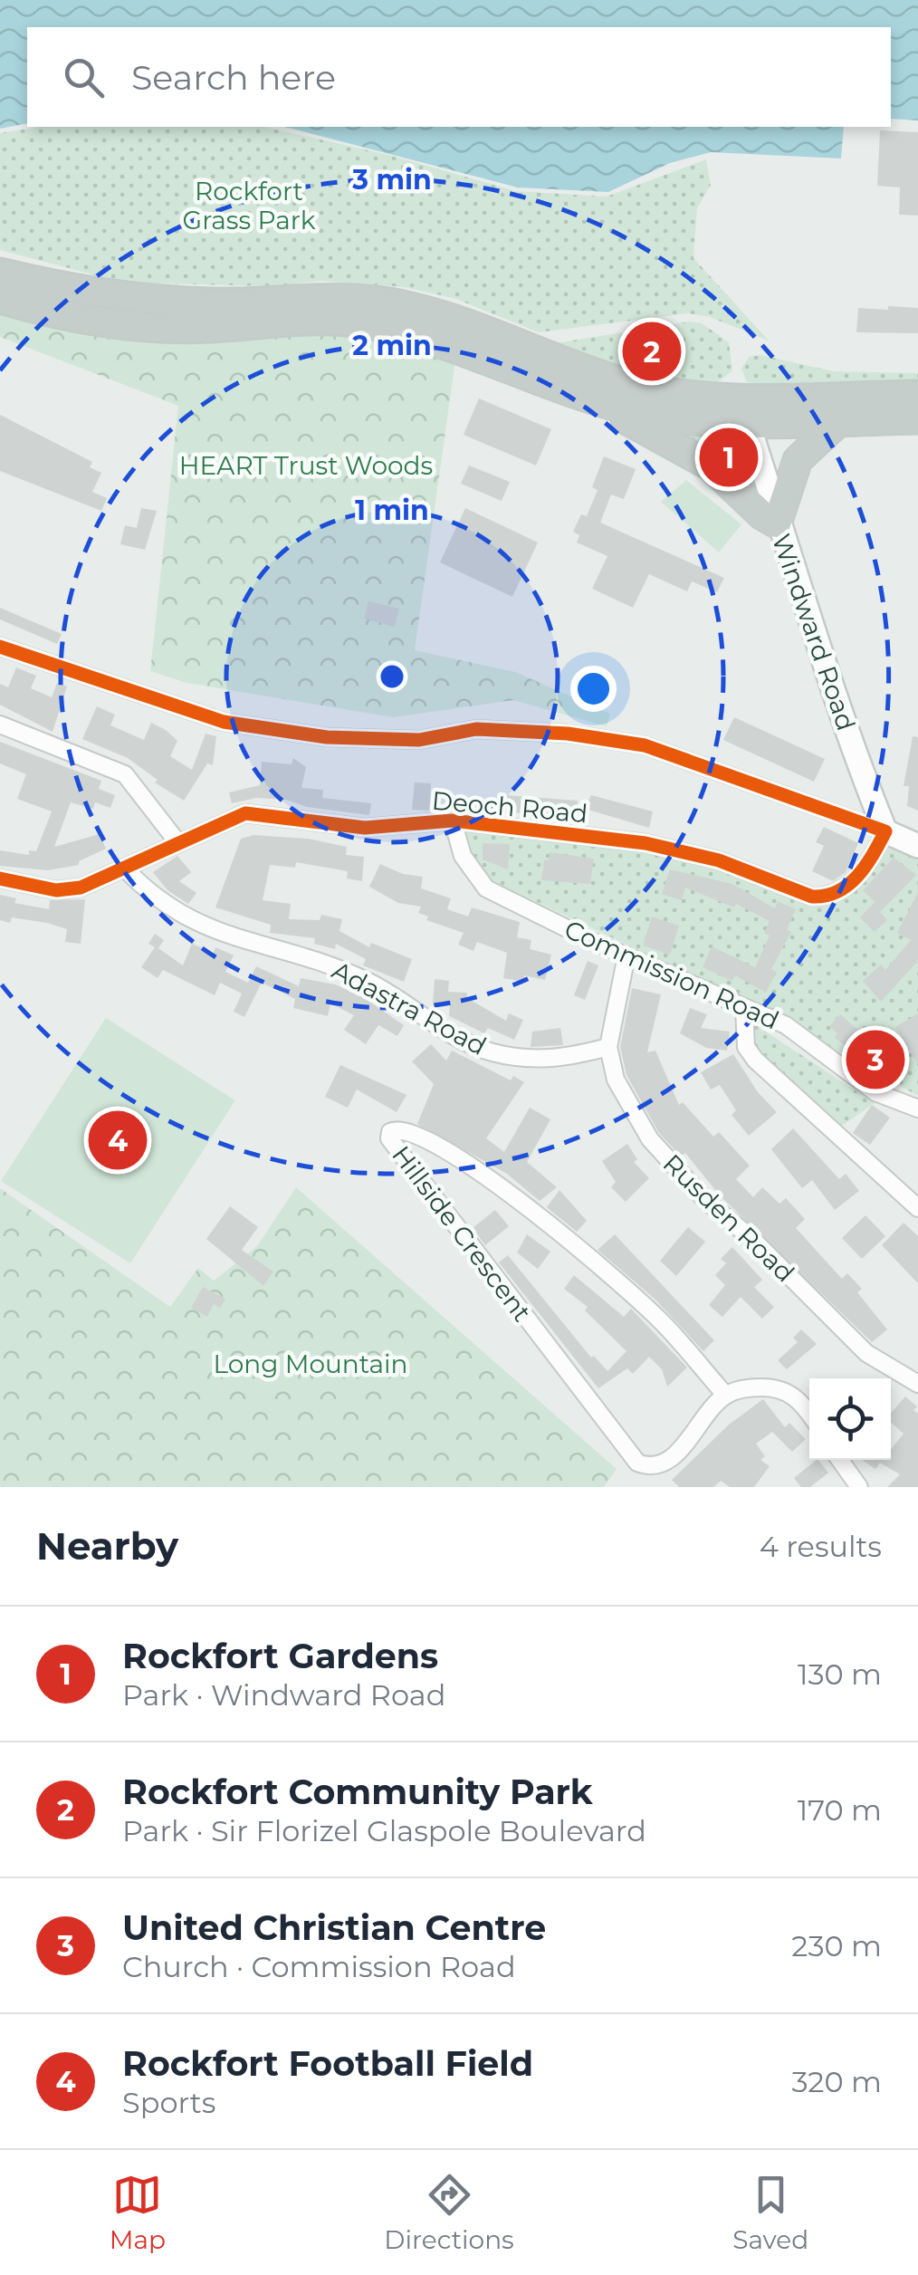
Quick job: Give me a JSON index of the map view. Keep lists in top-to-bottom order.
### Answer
{
  "streets": {
    "main road": ["Windward Road"],
    "street": [
      "Deoch Road",
      "Commission Road",
      "Adastra Road",
      "Rusden Road",
      "Hillside Crescent"
    ]
  },
  "crossings": [
    ["Windward Road", "Deoch Road"],
    ["Deoch Road", "Commission Road"],
    ["Deoch Road", "Adastra Road"],
    ["Commission Road", "Rusden Road"],
    ["Adastra Road", "Rusden Road"]
  ],
  "parks": ["Rockfort Grass Park", "HEART Trust Woods", "Long Mountain"],
  "page": {
    "search": "Search here",
    "pins": [
      "2",
      "1",
      "3",
      "4"
    ],
    "heading": ["Nearby", "4 results"],
    "list": [
      {
        "mark": "1",
        "name": "Rockfort Gardens",
        "note": "Park · Windward Road",
        "value": "130 m"
      },
      {
        "mark": "2",
        "name": "Rockfort Community Park",
        "note": "Park · Sir Florizel Glaspole Boulevard",
        "value": "170 m"
      },
      {
        "mark": "3",
        "name": "United Christian Centre",
        "note": "Church · Commission Road",
        "value": "230 m"
      },
      {
        "mark": "4",
        "name": "Rockfort Football Field",
        "note": "Sports",
        "value": "320 m"
      }
    ],
    "nav": ["Map", "Directions", "Saved"]
  },
  "rings": ["3 min", "2 min", "1 min"]
}
